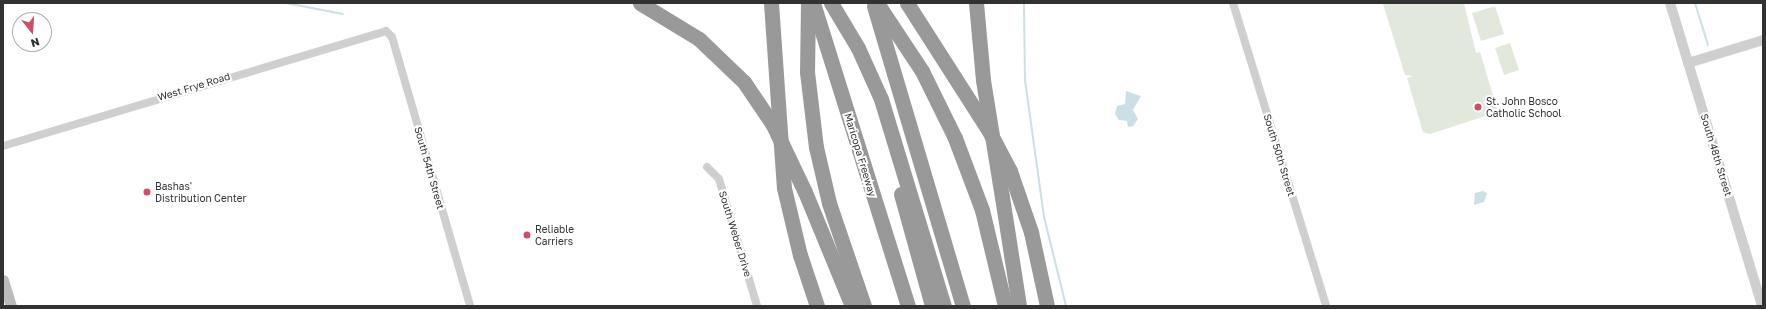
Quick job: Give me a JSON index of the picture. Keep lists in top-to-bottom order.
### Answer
{
  "streets": {
    "highway": ["Maricopa Freeway"],
    "street": [
      "West Frye Road",
      "South 50th Street",
      "South 48th Street",
      "South 54th Street",
      "South Weber Drive"
    ]
  },
  "crossings": [
    ["West Frye Road", "South 54th Street"]
  ],
  "places": ["St. John Bosco Catholic School", "Bashas' Distribution Center", "Reliable Carriers"],
  "north": "bottom"
}
